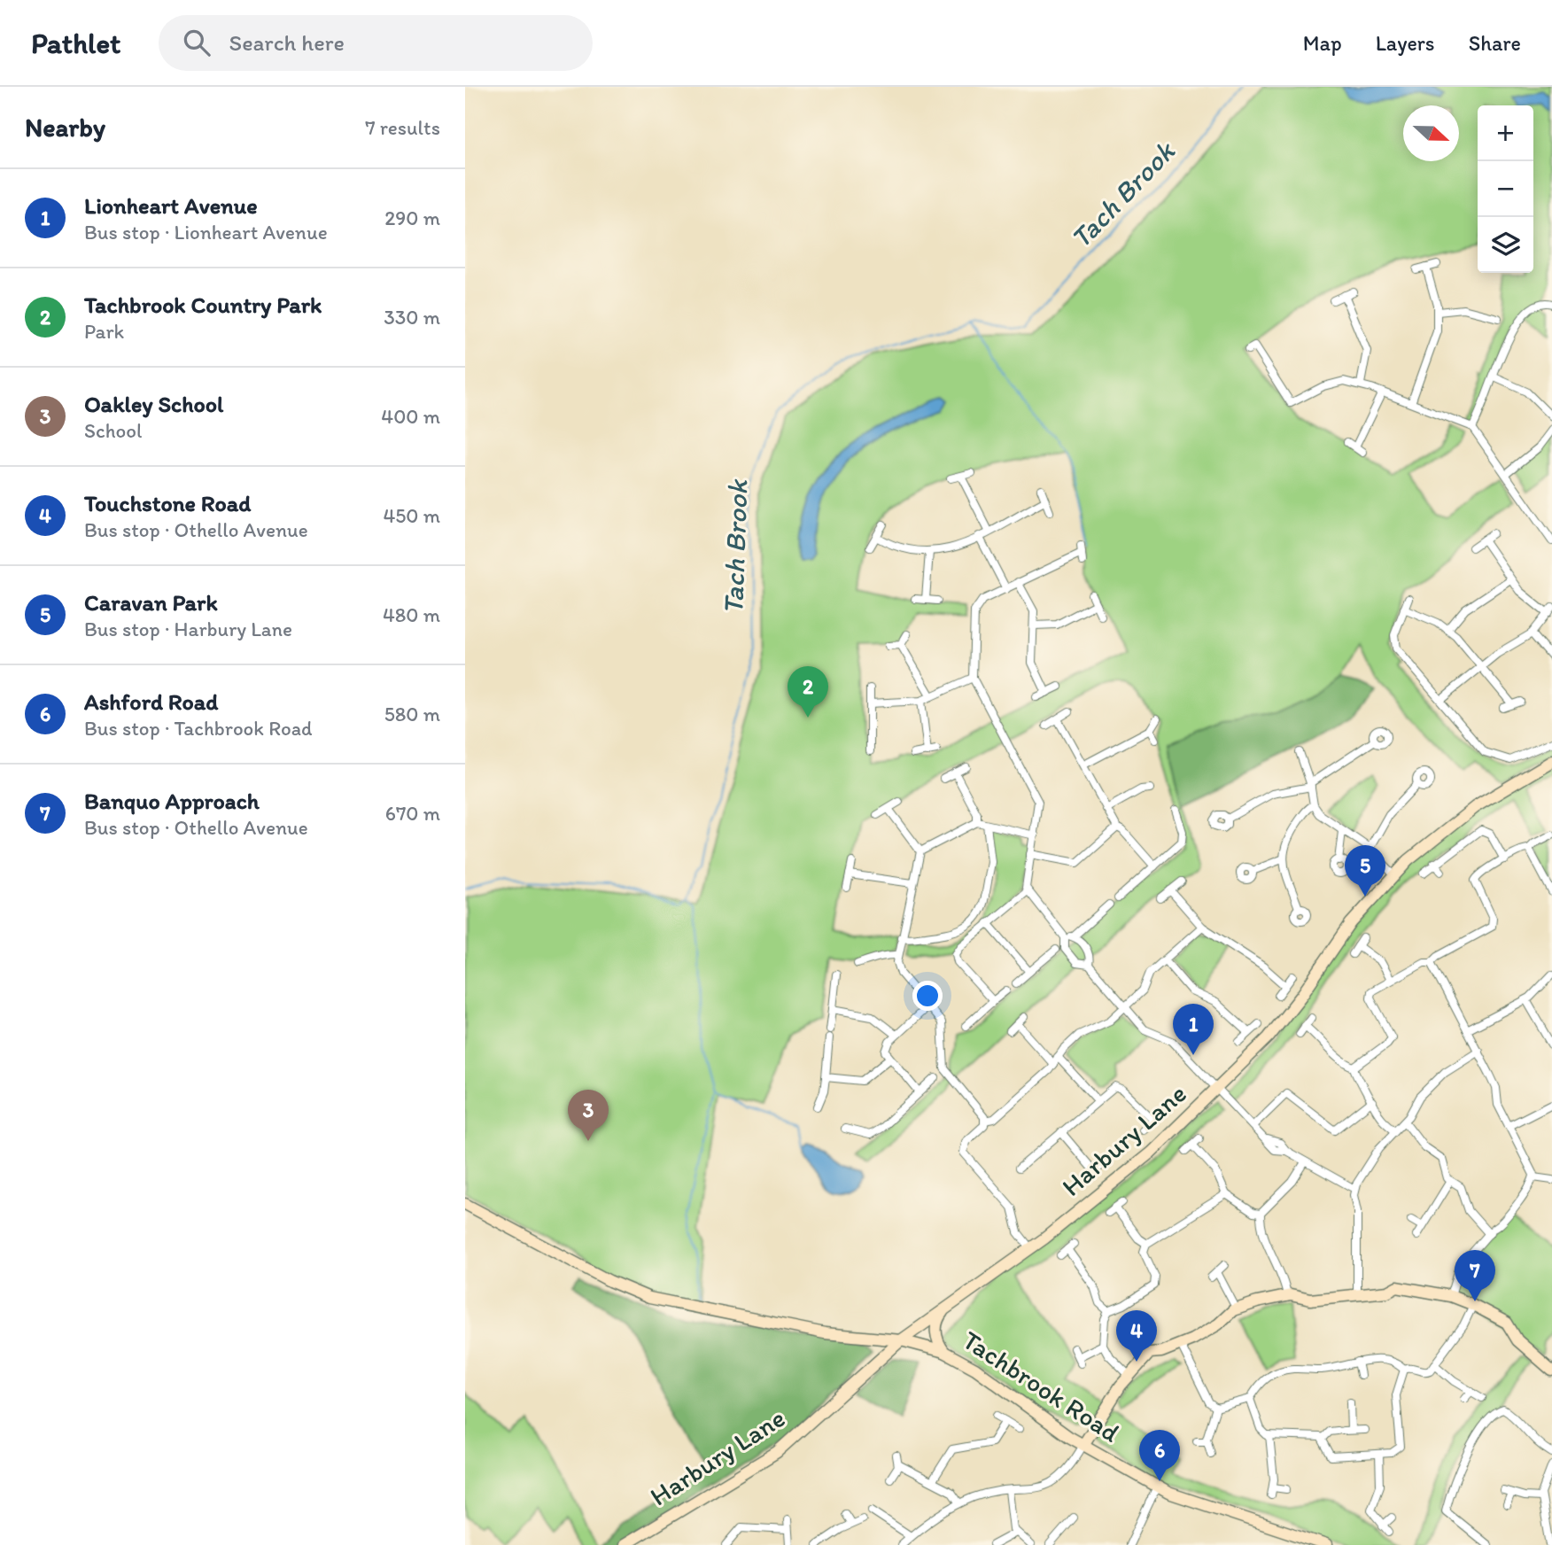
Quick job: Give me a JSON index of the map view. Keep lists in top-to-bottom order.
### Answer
{
  "streets": {
    "street": ["Harbury Lane", "Tachbrook Road"]
  },
  "crossings": [
    ["Harbury Lane", "Tachbrook Road"]
  ],
  "water": ["Tach Brook"],
  "north": "right",
  "page": {
    "header": "Pathlet",
    "search": "Search here",
    "nav": ["Map", "Layers", "Share"],
    "heading": ["Nearby", "7 results"],
    "map_buttons": ["+", "−"],
    "list": [
      {
        "mark": "1",
        "name": "Lionheart Avenue",
        "note": "Bus stop · Lionheart Avenue",
        "value": "290 m"
      },
      {
        "mark": "2",
        "name": "Tachbrook Country Park",
        "note": "Park",
        "value": "330 m"
      },
      {
        "mark": "3",
        "name": "Oakley School",
        "note": "School",
        "value": "400 m"
      },
      {
        "mark": "4",
        "name": "Touchstone Road",
        "note": "Bus stop · Othello Avenue",
        "value": "450 m"
      },
      {
        "mark": "5",
        "name": "Caravan Park",
        "note": "Bus stop · Harbury Lane",
        "value": "480 m"
      },
      {
        "mark": "6",
        "name": "Ashford Road",
        "note": "Bus stop · Tachbrook Road",
        "value": "580 m"
      },
      {
        "mark": "7",
        "name": "Banquo Approach",
        "note": "Bus stop · Othello Avenue",
        "value": "670 m"
      }
    ],
    "pins": [
      "2",
      "5",
      "1",
      "3",
      "7",
      "4",
      "6"
    ]
  }
}
